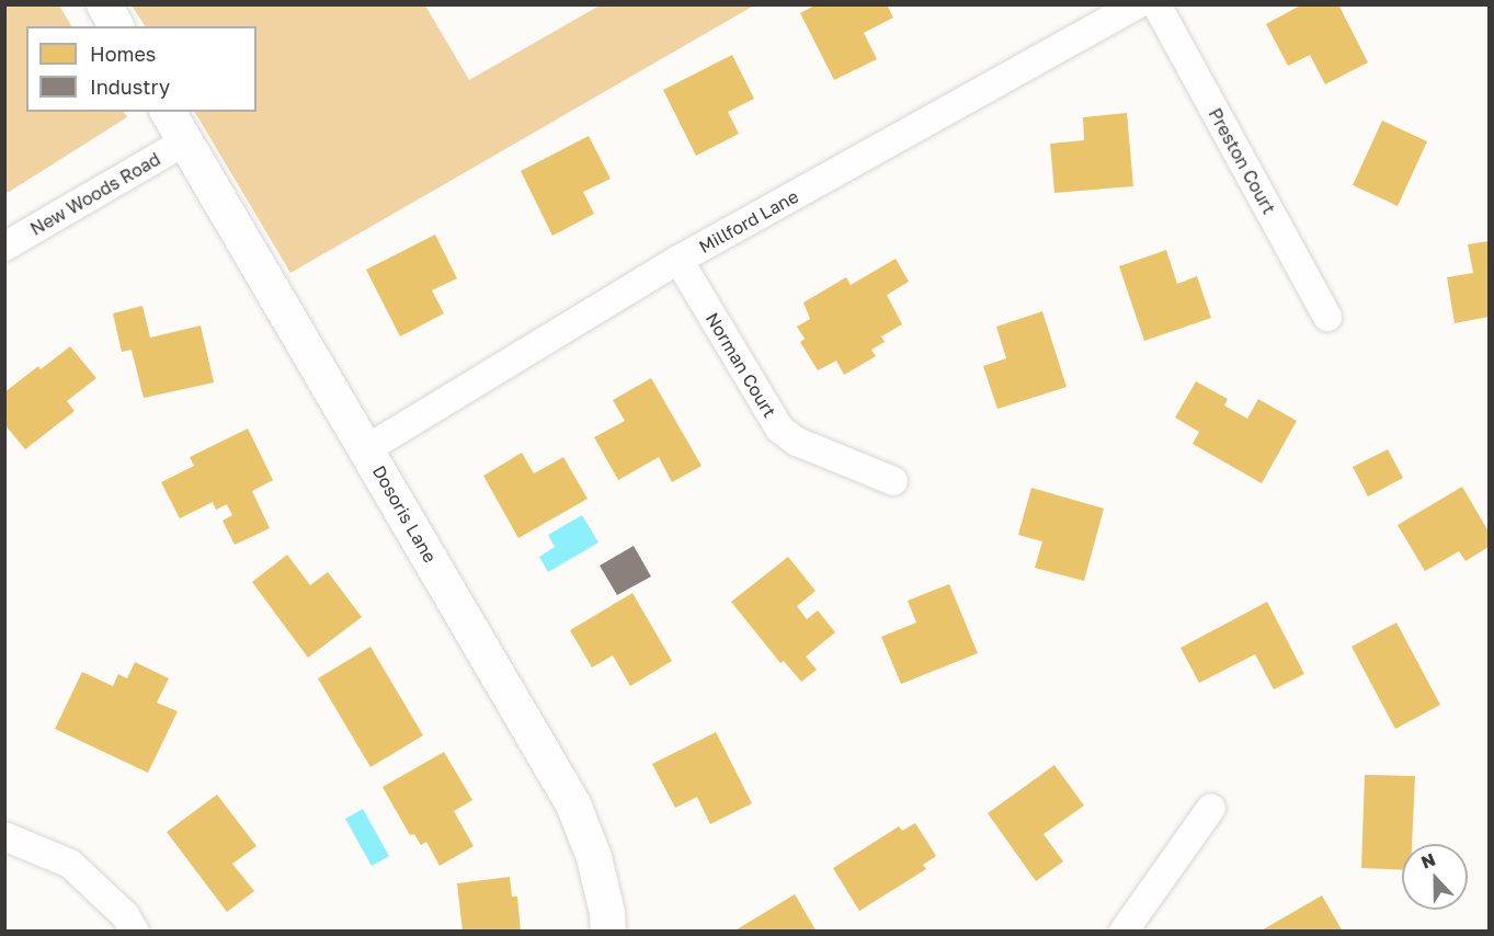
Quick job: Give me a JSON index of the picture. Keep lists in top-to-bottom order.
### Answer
{
  "streets": {
    "street": [
      "Preston Court",
      "New Woods Road",
      "Millford Lane",
      "Norman Court",
      "Dosoris Lane"
    ]
  },
  "crossings": [
    ["New Woods Road", "Dosoris Lane"],
    ["Millford Lane", "Norman Court"],
    ["Millford Lane", "Dosoris Lane"]
  ],
  "legend": ["Homes", "Industry"],
  "north": "top"
}
